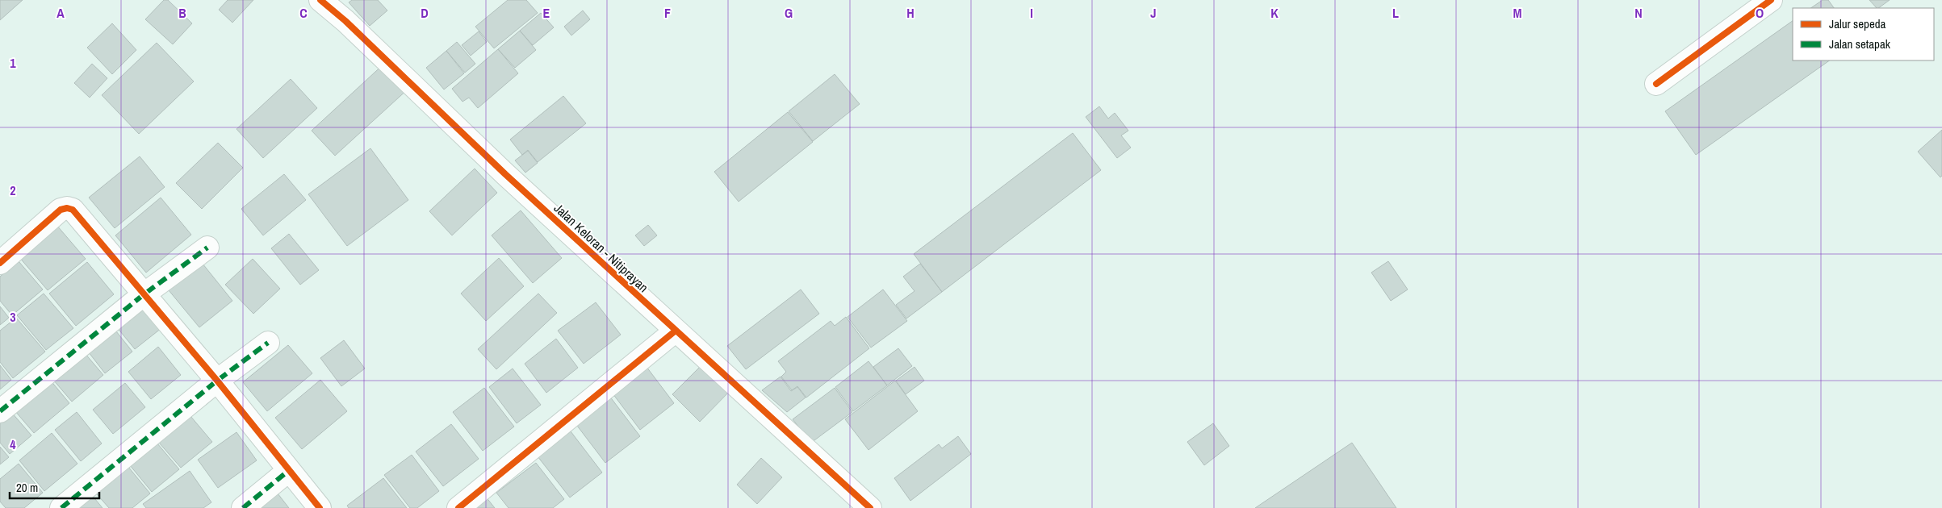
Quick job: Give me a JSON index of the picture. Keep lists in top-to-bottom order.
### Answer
{
  "streets": {
    "street": ["Jalan Keloran - Nitiprayan"]
  },
  "legend": ["Jalur sepeda", "Jalan setapak"],
  "scale_bar": "20 m",
  "grid": {
    "columns": [
      "A",
      "B",
      "C",
      "D",
      "E",
      "F",
      "G",
      "H",
      "I",
      "J",
      "K",
      "L",
      "M",
      "N",
      "O"
    ],
    "rows": [
      "1",
      "2",
      "3",
      "4"
    ]
  }
}
